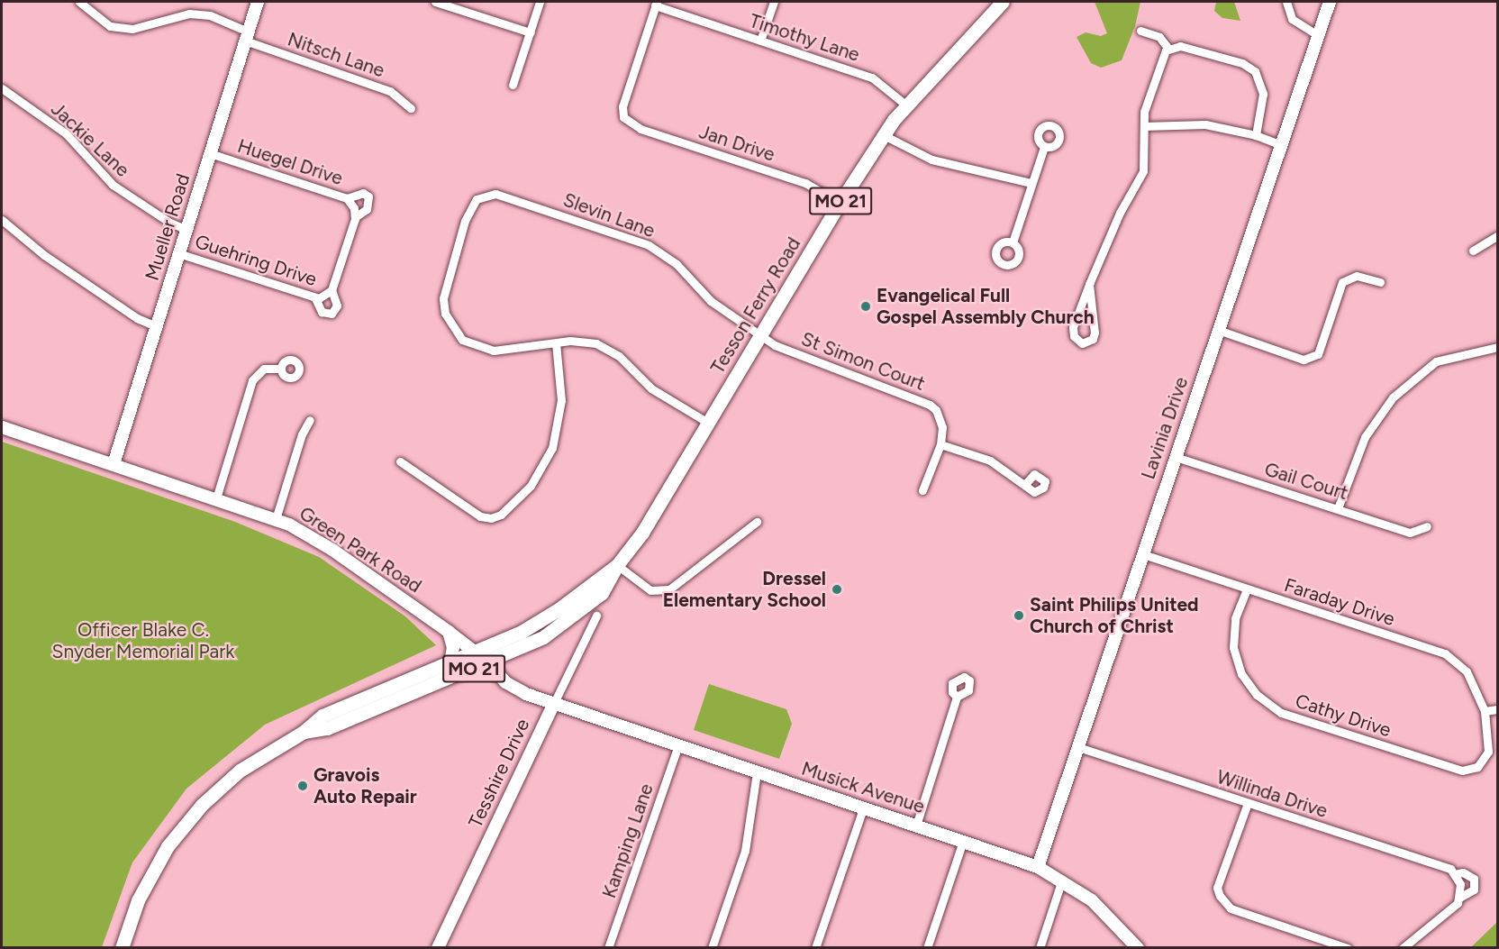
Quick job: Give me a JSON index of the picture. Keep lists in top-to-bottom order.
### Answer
{
  "streets": {
    "main road": ["MO 21", "Tesson Ferry Road"],
    "street": [
      "Timothy Lane",
      "Nitsch Lane",
      "Jackie Lane",
      "Jan Drive",
      "Huegel Drive",
      "Slevin Lane",
      "Mueller Road",
      "Guehring Drive",
      "St Simon Court",
      "Lavinia Drive",
      "Gail Court",
      "Green Park Road",
      "Faraday Drive",
      "Cathy Drive",
      "Tesshire Drive",
      "Musick Avenue",
      "Willinda Drive",
      "Kamping Lane"
    ]
  },
  "crossings": [
    ["Timothy Lane", "Jan Drive"],
    ["Timothy Lane", "Tesson Ferry Road"],
    ["Nitsch Lane", "Mueller Road"],
    ["Jackie Lane", "Mueller Road"],
    ["Jan Drive", "Tesson Ferry Road"],
    ["Huegel Drive", "Mueller Road"],
    ["Slevin Lane", "Tesson Ferry Road"],
    ["Slevin Lane", "St Simon Court"],
    ["Mueller Road", "Guehring Drive"],
    ["Mueller Road", "Green Park Road"],
    ["Tesson Ferry Road", "St Simon Court"],
    ["Tesson Ferry Road", "Green Park Road"],
    ["Lavinia Drive", "Gail Court"],
    ["Lavinia Drive", "Faraday Drive"],
    ["Lavinia Drive", "Musick Avenue"],
    ["Lavinia Drive", "Willinda Drive"],
    ["Green Park Road", "Tesshire Drive"],
    ["Green Park Road", "Musick Avenue"],
    ["Faraday Drive", "Cathy Drive"],
    ["Tesshire Drive", "Musick Avenue"],
    ["Musick Avenue", "Kamping Lane"]
  ],
  "parks": ["Officer Blake C. Snyder Memorial Park"],
  "places": [
    "Evangelical Full Gospel Assembly Church",
    "Dressel Elementary School",
    "Saint Philips United Church of Christ",
    "Gravois Auto Repair"
  ]
}
